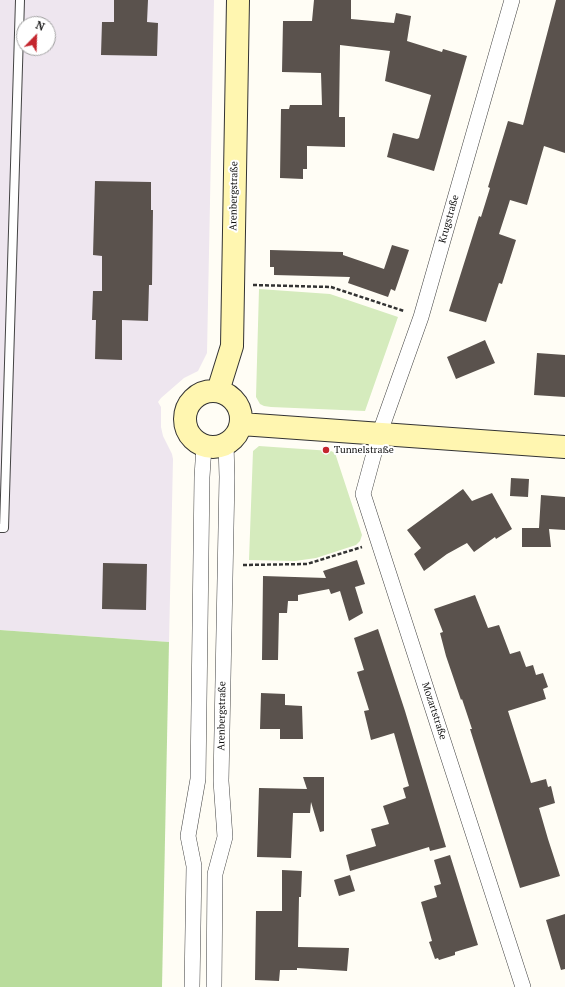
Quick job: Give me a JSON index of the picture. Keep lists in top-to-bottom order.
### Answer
{
  "streets": {
    "street": ["Arenbergstraße", "Krugstraße", "Mozartstraße"]
  },
  "crossings": [
    ["Krugstraße", "Mozartstraße"]
  ],
  "places": ["Tunnelstraße"],
  "north": "top right"
}
